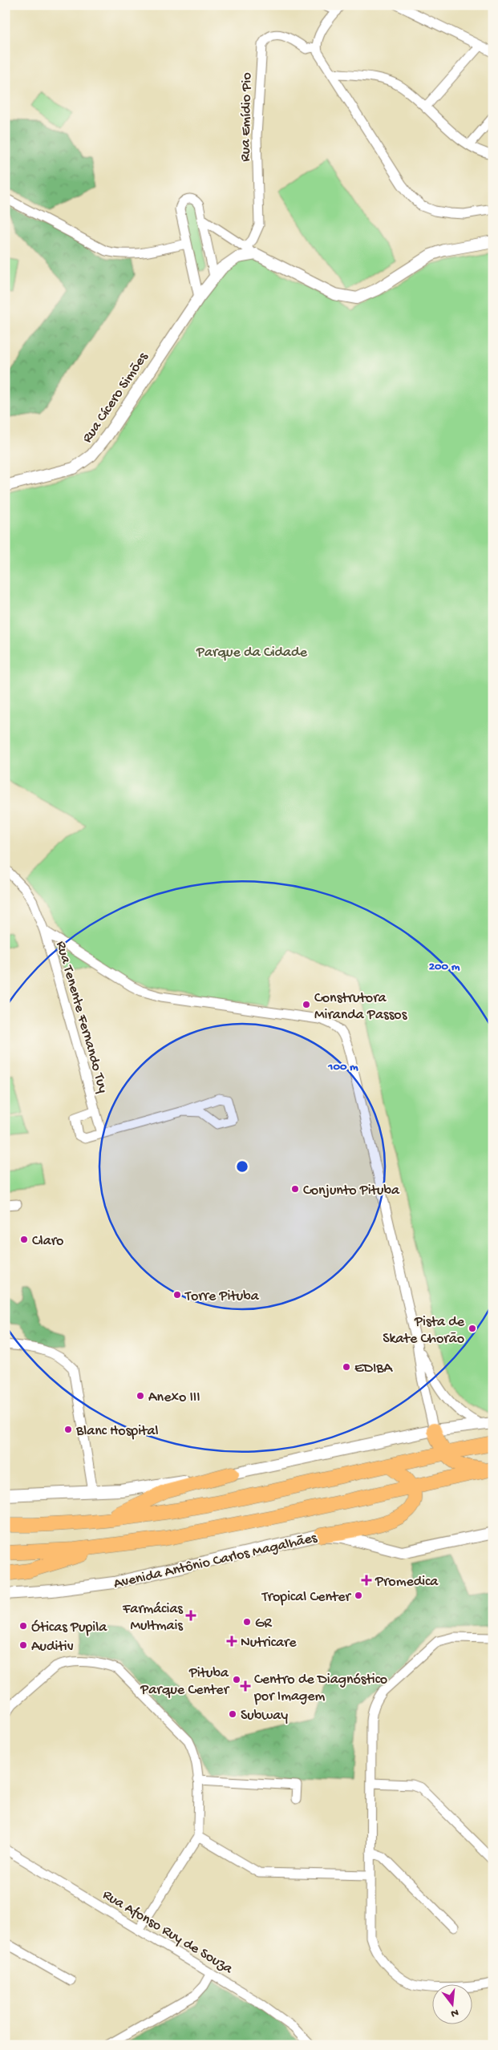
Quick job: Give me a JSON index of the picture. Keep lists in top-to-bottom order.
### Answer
{
  "streets": {
    "main road": ["Avenida Antônio Carlos Magalhães"],
    "street": [
      "Rua Emídio Pio",
      "Rua Cícero Simões",
      "Rua Tenente Fernando Tuy",
      "Rua Afonso Ruy de Souza"
    ]
  },
  "parks": ["Parque da Cidade"],
  "places": {
    "other": [
      "Construtora Miranda Passos",
      "Conjunto Pituba",
      "Claro",
      "Torre Pituba",
      "Pista de Skate Chorão",
      "EDIBA",
      "Anexo III",
      "Blanc Hospital",
      "Tropical Center",
      "GR",
      "Óticas Pupila",
      "Auditiv",
      "Pituba Parque Center",
      "Subway"
    ],
    "health": [
      "Promedica",
      "Farmácias Multmais",
      "Nutricare",
      "Centro de Diagnóstico por Imagem"
    ]
  },
  "north": "bottom",
  "rings": ["200 m", "100 m"]
}
